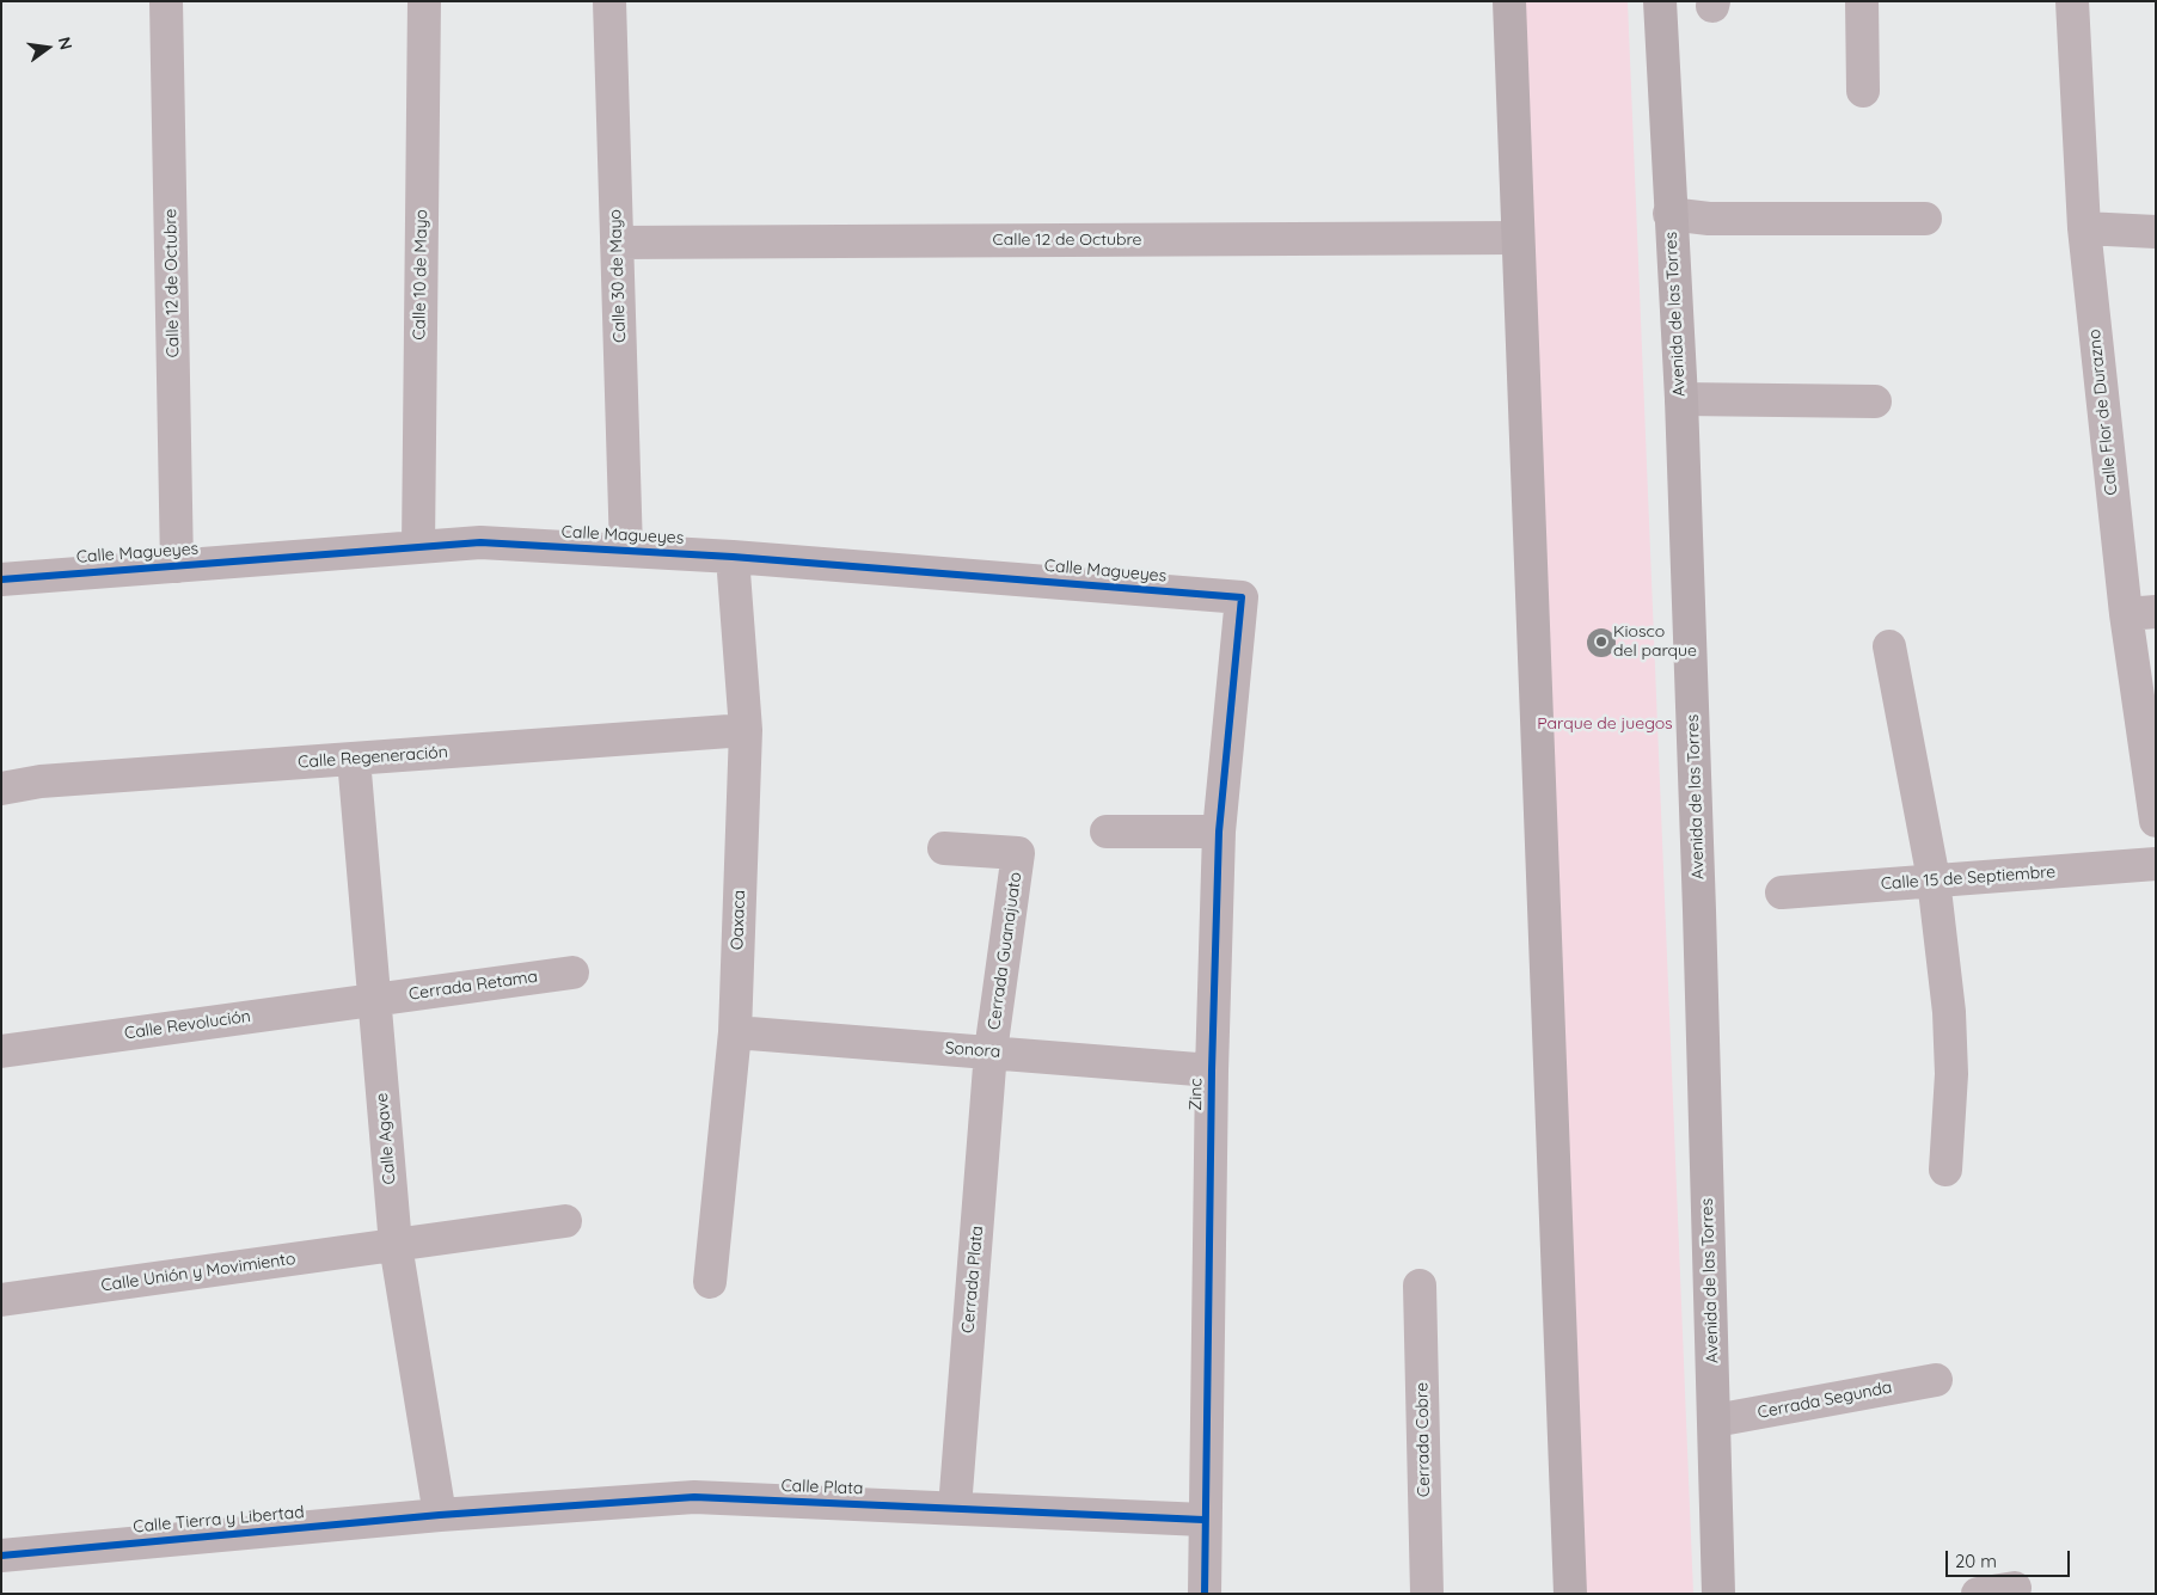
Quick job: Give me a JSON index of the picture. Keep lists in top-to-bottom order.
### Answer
{
  "streets": {
    "main road": ["Avenida de las Torres"],
    "street": [
      "Calle 12 de Octubre",
      "Calle 10 de Mayo",
      "Calle 30 de Mayo",
      "Calle Flor de Durazno",
      "Calle Magueyes",
      "Calle Regeneración",
      "Calle 15 de Septiembre",
      "Oaxaca",
      "Cerrada Guanajuato",
      "Cerrada Retama",
      "Calle Revolución",
      "Sonora",
      "Zinc",
      "Calle Agave",
      "Calle Unión y Movimiento",
      "Cerrada Plata",
      "Cerrada Segunda",
      "Cerrada Cobre",
      "Calle Plata",
      "Calle Tierra y Libertad"
    ]
  },
  "crossings": [
    ["Calle 12 de Octubre", "Calle 30 de Mayo"],
    ["Calle 12 de Octubre", "Calle Magueyes"],
    ["Calle 10 de Mayo", "Calle Magueyes"],
    ["Calle 30 de Mayo", "Calle Magueyes"],
    ["Avenida de las Torres", "Cerrada Segunda"],
    ["Calle Magueyes", "Oaxaca"],
    ["Calle Magueyes", "Zinc"],
    ["Calle Regeneración", "Oaxaca"],
    ["Calle Regeneración", "Calle Agave"],
    ["Oaxaca", "Sonora"],
    ["Cerrada Guanajuato", "Sonora"],
    ["Cerrada Guanajuato", "Cerrada Plata"],
    ["Cerrada Retama", "Calle Revolución"],
    ["Cerrada Retama", "Calle Agave"],
    ["Calle Revolución", "Calle Agave"],
    ["Sonora", "Zinc"],
    ["Sonora", "Cerrada Plata"],
    ["Zinc", "Calle Plata"],
    ["Calle Agave", "Calle Unión y Movimiento"],
    ["Calle Agave", "Calle Plata"],
    ["Calle Agave", "Calle Tierra y Libertad"],
    ["Cerrada Plata", "Calle Plata"],
    ["Calle Plata", "Calle Tierra y Libertad"]
  ],
  "parks": ["Parque de juegos"],
  "places": ["Kiosco del parque"],
  "scale_bar": "20 m",
  "north": "right"
}
